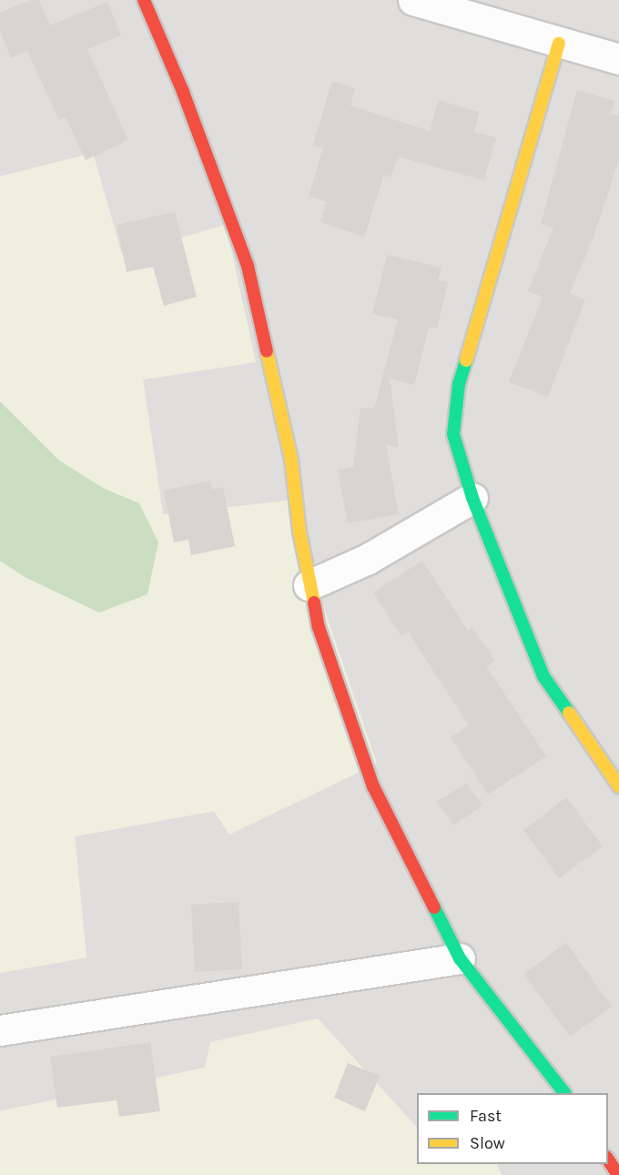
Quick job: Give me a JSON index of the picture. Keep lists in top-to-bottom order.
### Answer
{
  "legend": ["Fast", "Slow"]
}
